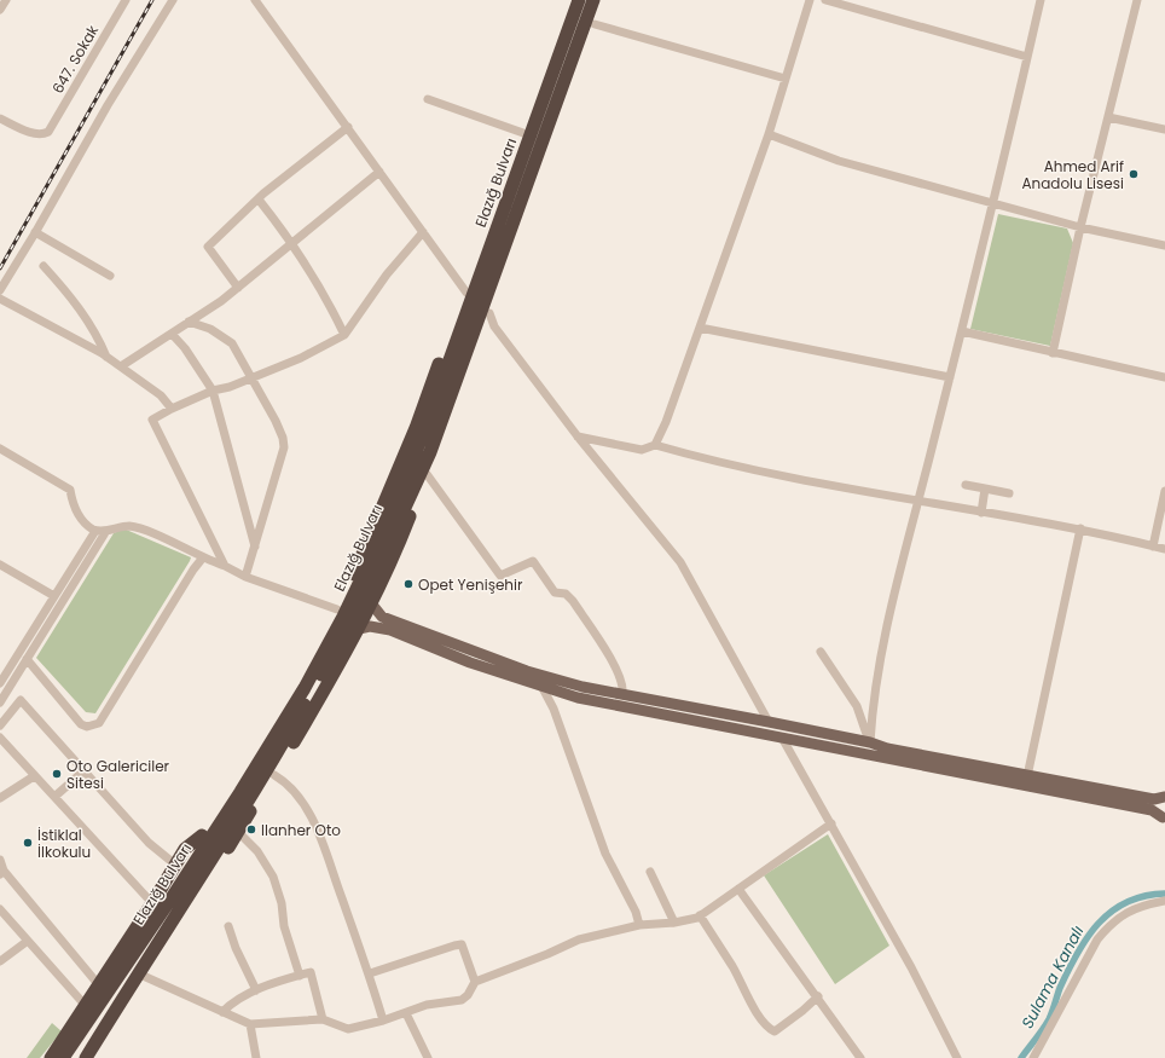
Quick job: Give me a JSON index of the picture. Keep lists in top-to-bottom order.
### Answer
{
  "streets": {
    "highway": ["Elazığ Bulvarı"],
    "street": ["647. Sokak"]
  },
  "water": ["Sulama Kanalı"],
  "places": [
    "Ahmed Arif Anadolu Lisesi",
    "Opet Yenişehir",
    "Oto Galericiler Sitesi",
    "Ilanher Oto",
    "İstiklal İlkokulu"
  ]
}
